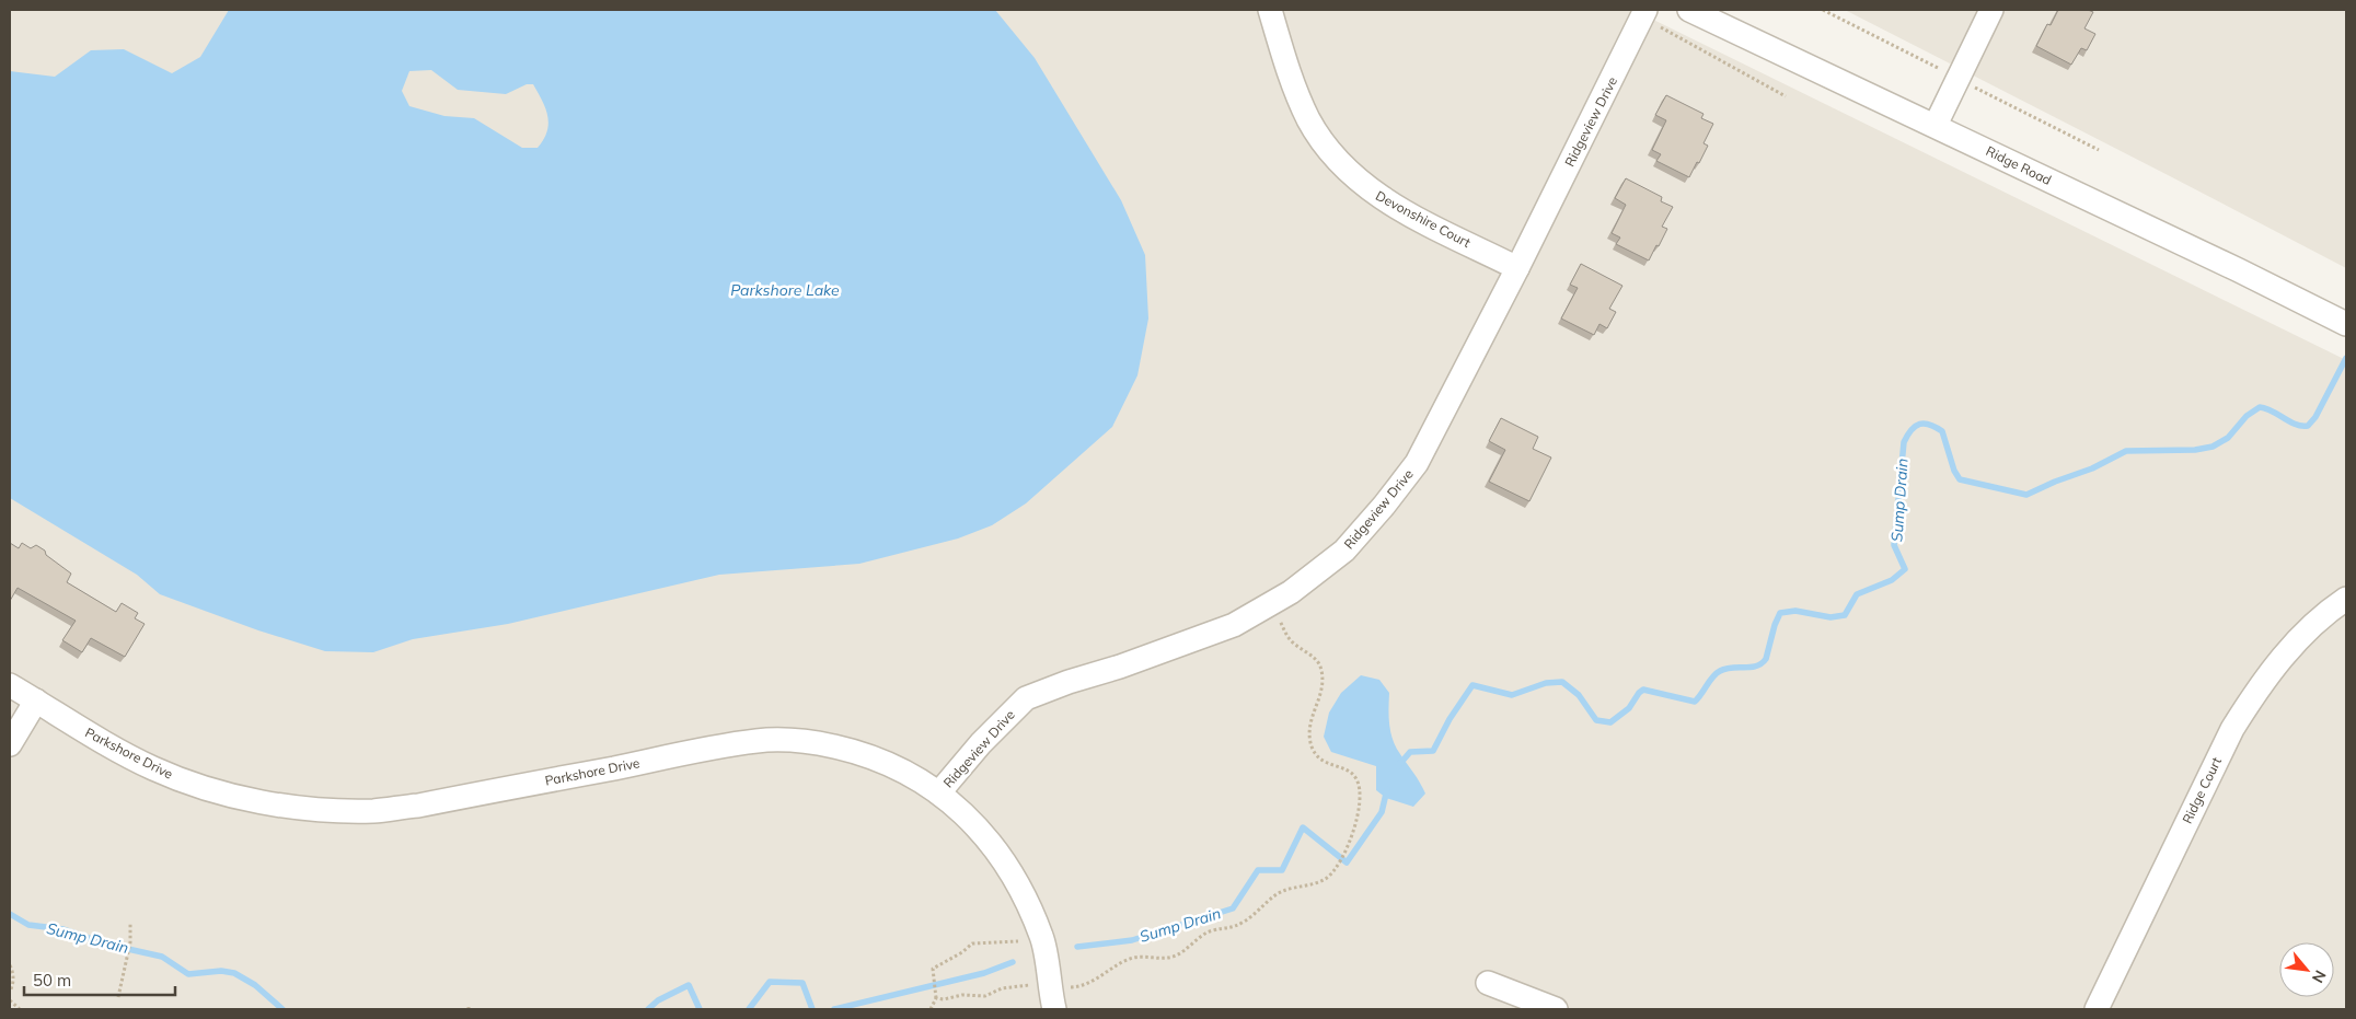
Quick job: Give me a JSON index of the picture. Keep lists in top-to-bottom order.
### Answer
{
  "streets": {
    "street": [
      "Ridgeview Drive",
      "Ridge Road",
      "Devonshire Court",
      "Parkshore Drive",
      "Ridge Court"
    ]
  },
  "crossings": [
    ["Ridgeview Drive", "Devonshire Court"],
    ["Ridgeview Drive", "Parkshore Drive"]
  ],
  "water": ["Parkshore Lake", "Sump Drain"],
  "scale_bar": "50 m",
  "north": "bottom right"
}
